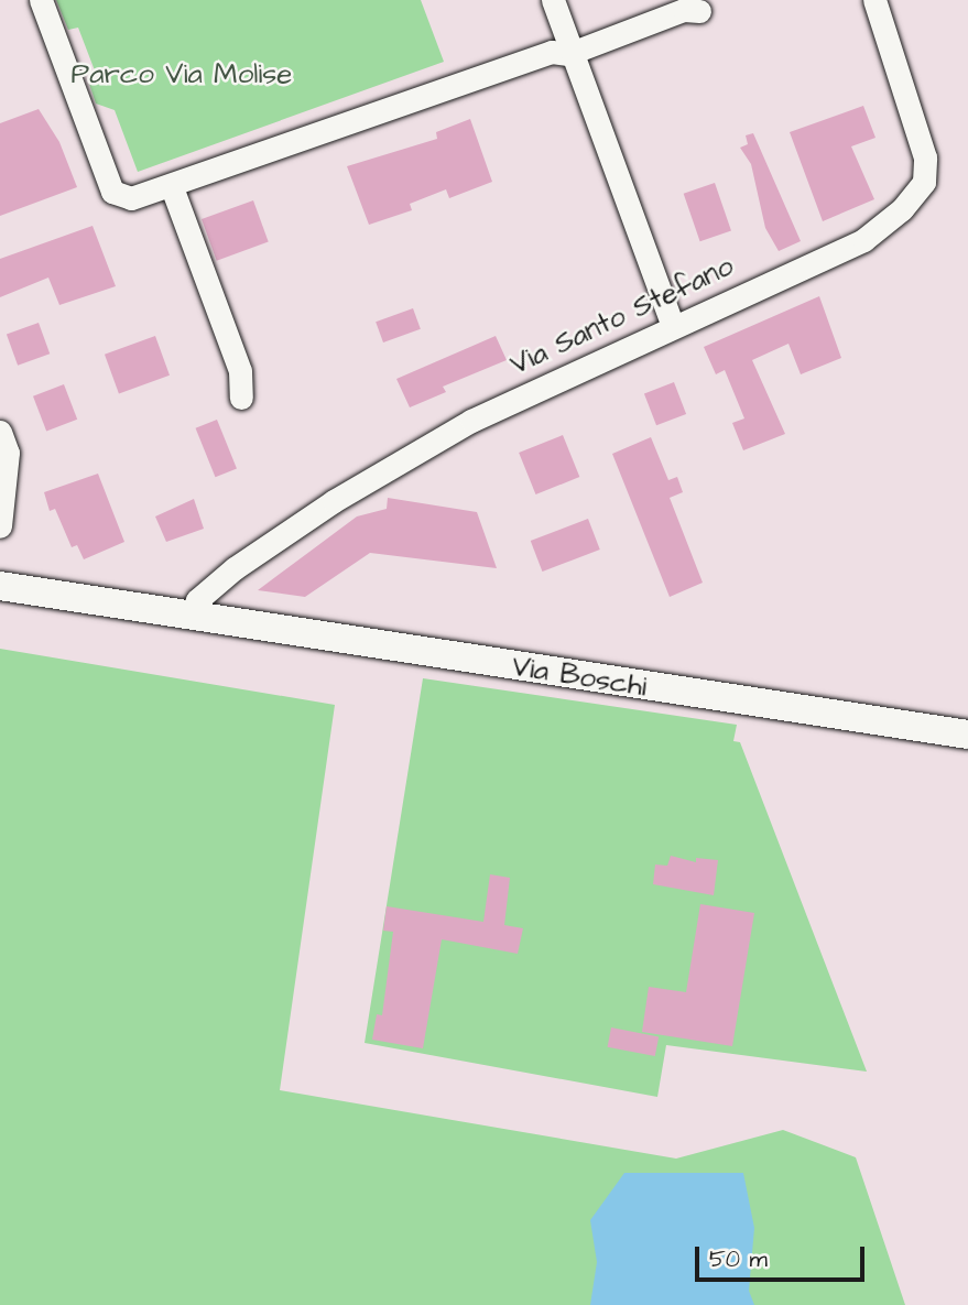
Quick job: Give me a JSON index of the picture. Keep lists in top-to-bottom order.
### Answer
{
  "streets": {
    "main road": ["Via Boschi"],
    "street": ["Via Santo Stefano"]
  },
  "crossings": [
    ["Via Santo Stefano", "Via Boschi"]
  ],
  "parks": ["Parco Via Molise"],
  "scale_bar": "50 m"
}
